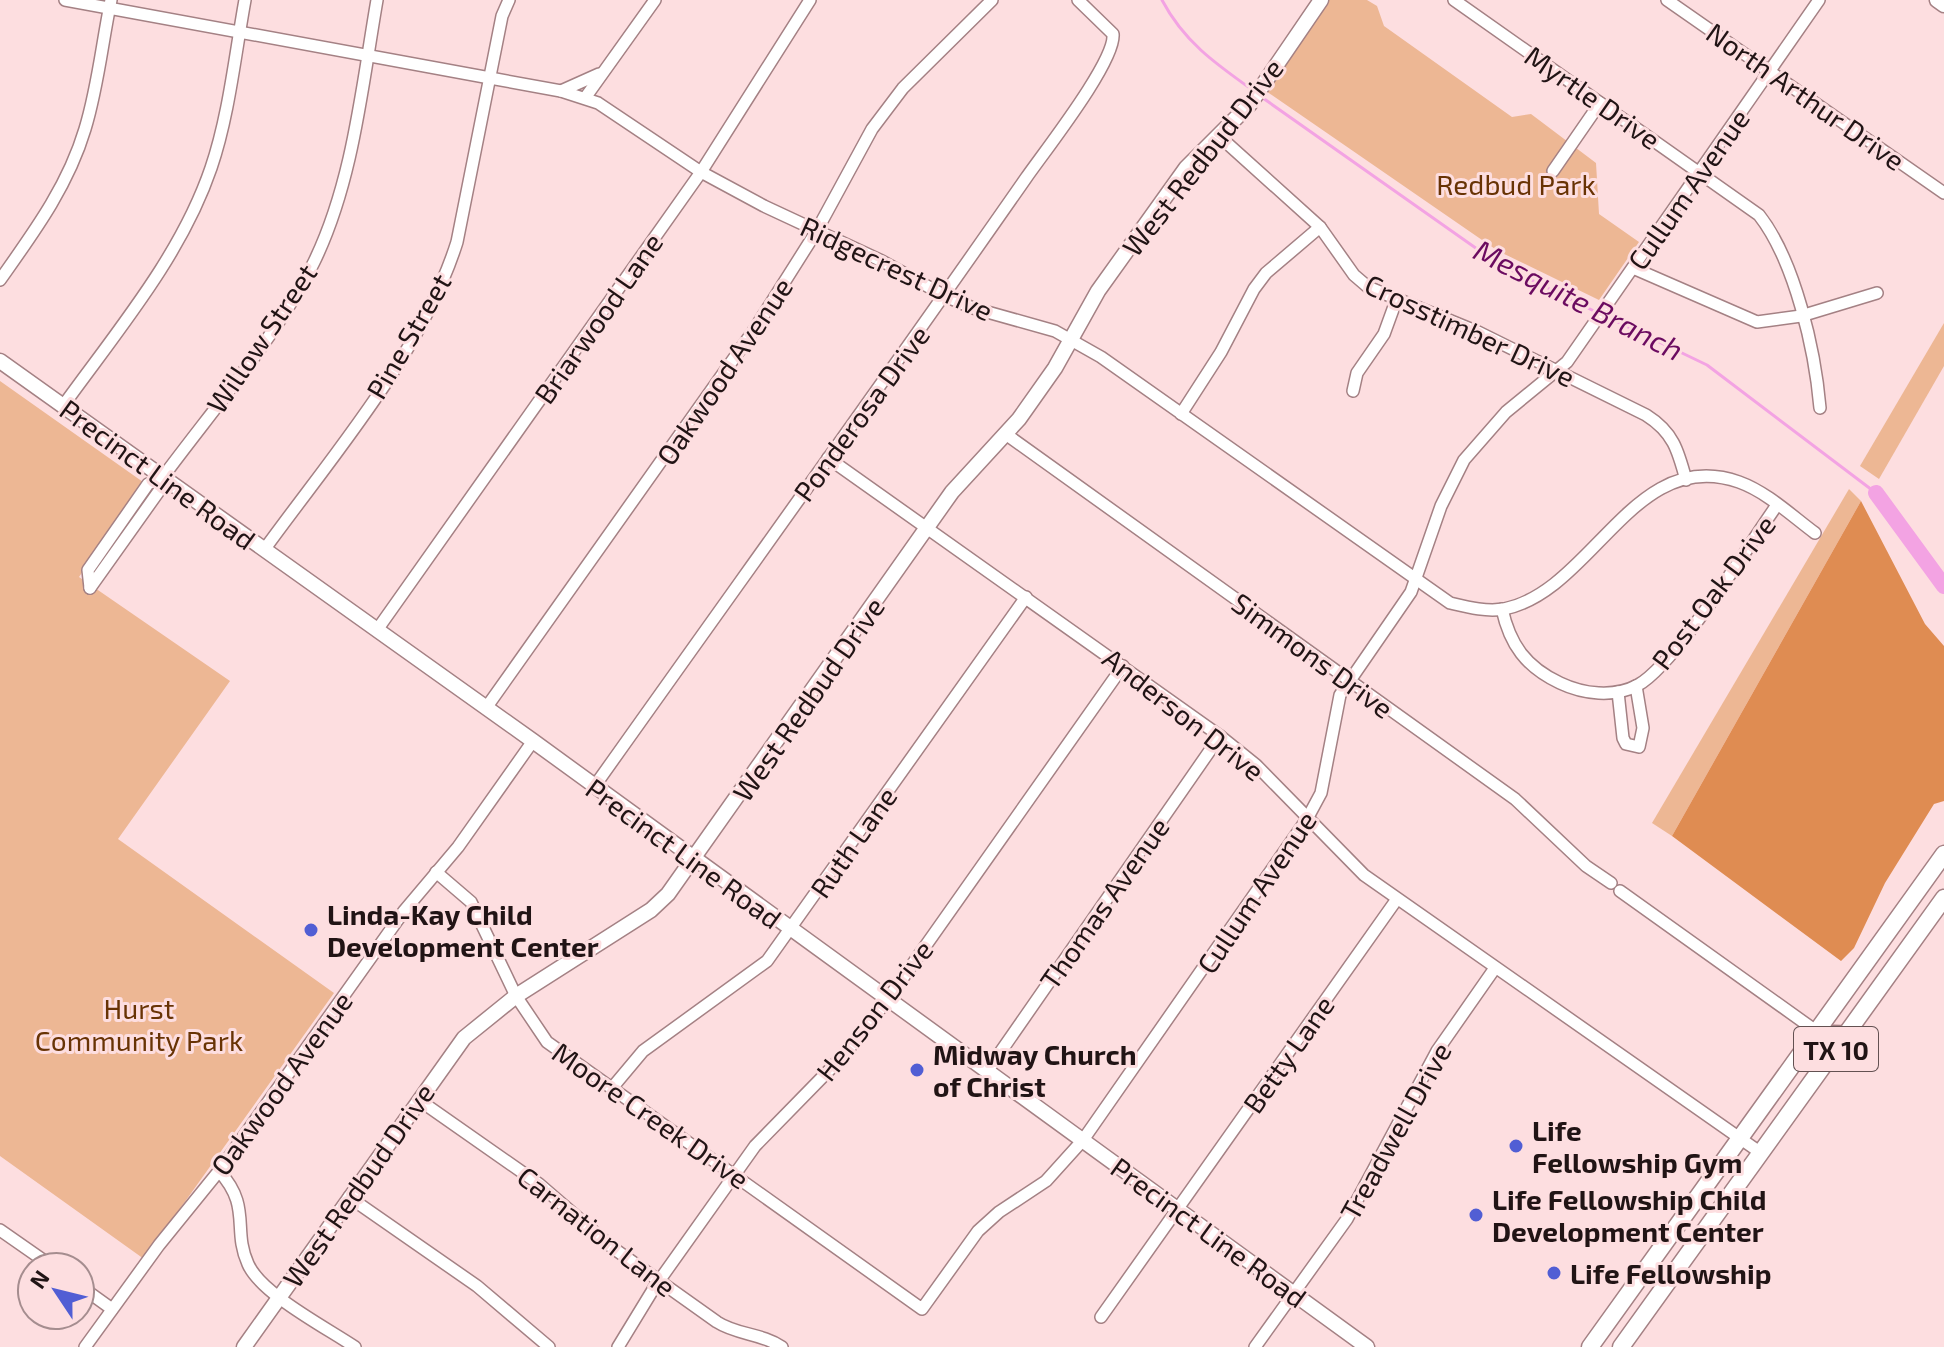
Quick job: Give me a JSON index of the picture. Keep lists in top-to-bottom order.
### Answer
{
  "streets": {
    "main road": ["TX 10"],
    "street": [
      "North Arthur Drive",
      "Myrtle Drive",
      "West Redbud Drive",
      "Cullum Avenue",
      "Ridgecrest Drive",
      "Briarwood Lane",
      "Crosstimber Drive",
      "Pine Street",
      "Willow Street",
      "Oakwood Avenue",
      "Ponderosa Drive",
      "Precinct Line Road",
      "Post Oak Drive",
      "Simmons Drive",
      "Anderson Drive",
      "Ruth Lane",
      "Thomas Avenue",
      "Henson Drive",
      "Betty Lane",
      "Moore Creek Drive",
      "Treadwell Drive",
      "Carnation Lane"
    ]
  },
  "crossings": [
    ["North Arthur Drive", "Cullum Avenue"],
    ["Myrtle Drive", "Cullum Avenue"],
    ["West Redbud Drive", "Ridgecrest Drive"],
    ["West Redbud Drive", "Crosstimber Drive"],
    ["West Redbud Drive", "Precinct Line Road"],
    ["West Redbud Drive", "Simmons Drive"],
    ["West Redbud Drive", "Anderson Drive"],
    ["West Redbud Drive", "Moore Creek Drive"],
    ["West Redbud Drive", "Carnation Lane"],
    ["Cullum Avenue", "Ridgecrest Drive"],
    ["Cullum Avenue", "Crosstimber Drive"],
    ["Cullum Avenue", "Precinct Line Road"],
    ["Cullum Avenue", "Simmons Drive"],
    ["Cullum Avenue", "Anderson Drive"],
    ["Cullum Avenue", "Moore Creek Drive"],
    ["Ridgecrest Drive", "Briarwood Lane"],
    ["Ridgecrest Drive", "Crosstimber Drive"],
    ["Ridgecrest Drive", "Pine Street"],
    ["Ridgecrest Drive", "Willow Street"],
    ["Ridgecrest Drive", "Oakwood Avenue"],
    ["Ridgecrest Drive", "Ponderosa Drive"],
    ["Ridgecrest Drive", "Post Oak Drive"],
    ["Briarwood Lane", "Precinct Line Road"],
    ["Pine Street", "Precinct Line Road"],
    ["Willow Street", "Precinct Line Road"],
    ["Oakwood Avenue", "Precinct Line Road"],
    ["Oakwood Avenue", "Moore Creek Drive"],
    ["Ponderosa Drive", "Precinct Line Road"],
    ["Ponderosa Drive", "Anderson Drive"],
    ["Precinct Line Road", "Ruth Lane"],
    ["Precinct Line Road", "Thomas Avenue"],
    ["Precinct Line Road", "Henson Drive"],
    ["Precinct Line Road", "Betty Lane"],
    ["Precinct Line Road", "Treadwell Drive"],
    ["Simmons Drive", "TX 10"],
    ["Anderson Drive", "Ruth Lane"],
    ["Anderson Drive", "Thomas Avenue"],
    ["Anderson Drive", "Henson Drive"],
    ["Anderson Drive", "TX 10"],
    ["Anderson Drive", "Betty Lane"],
    ["Anderson Drive", "Treadwell Drive"],
    ["Ruth Lane", "Moore Creek Drive"],
    ["Henson Drive", "Moore Creek Drive"],
    ["Henson Drive", "Carnation Lane"]
  ],
  "water": ["Mesquite Branch"],
  "parks": ["Redbud Park", "Hurst Community Park"],
  "places": [
    "Linda-Kay Child Development Center",
    "Midway Church of Christ",
    "Life Fellowship Gym",
    "Life Fellowship Child Development Center",
    "Life Fellowship"
  ],
  "north": "top left"
}
